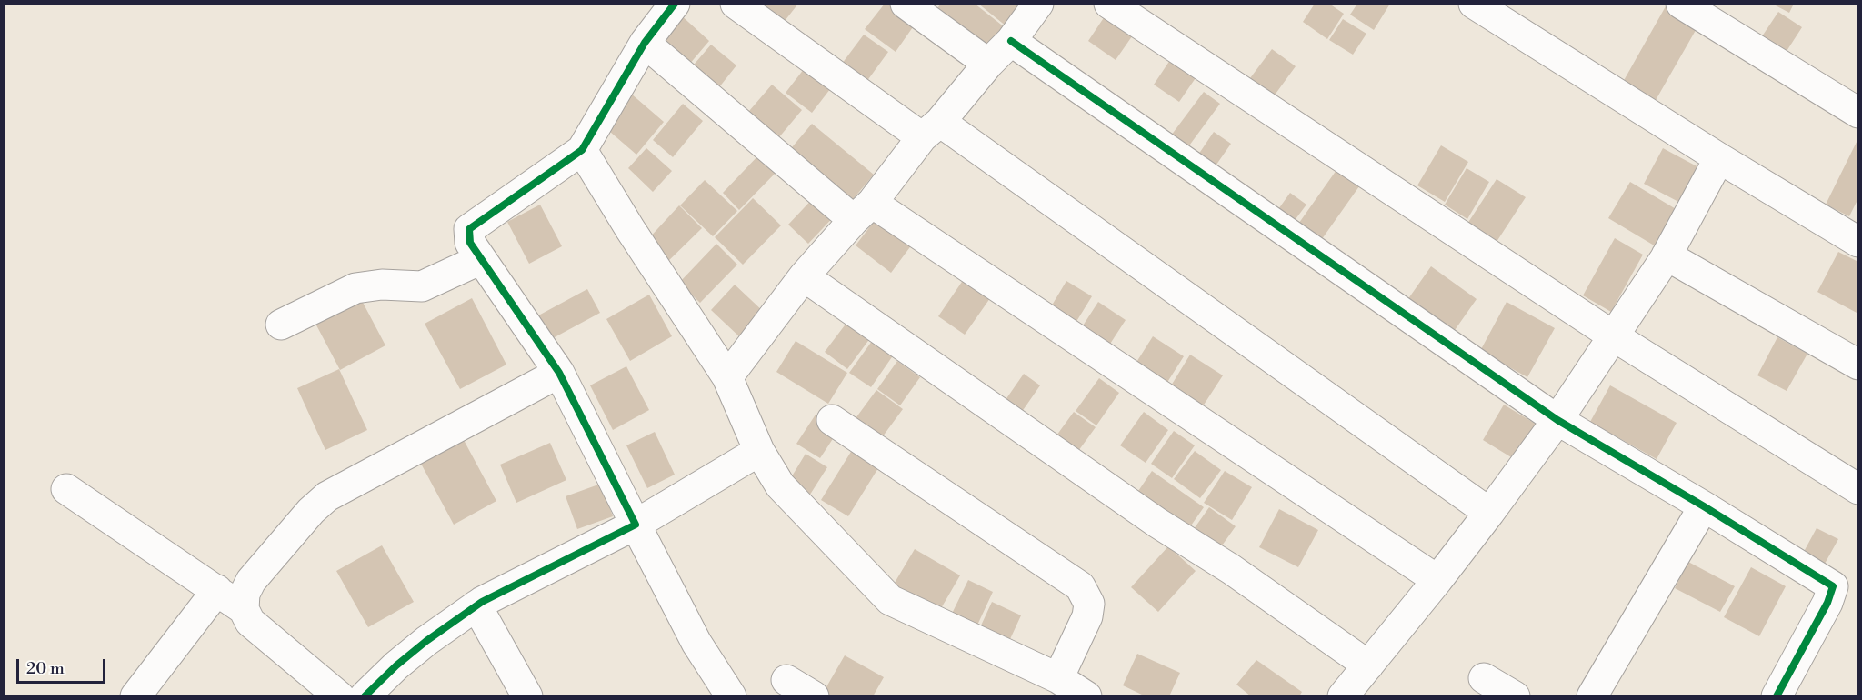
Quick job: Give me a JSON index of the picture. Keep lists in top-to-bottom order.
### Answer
{
  "scale_bar": "20 m"
}
